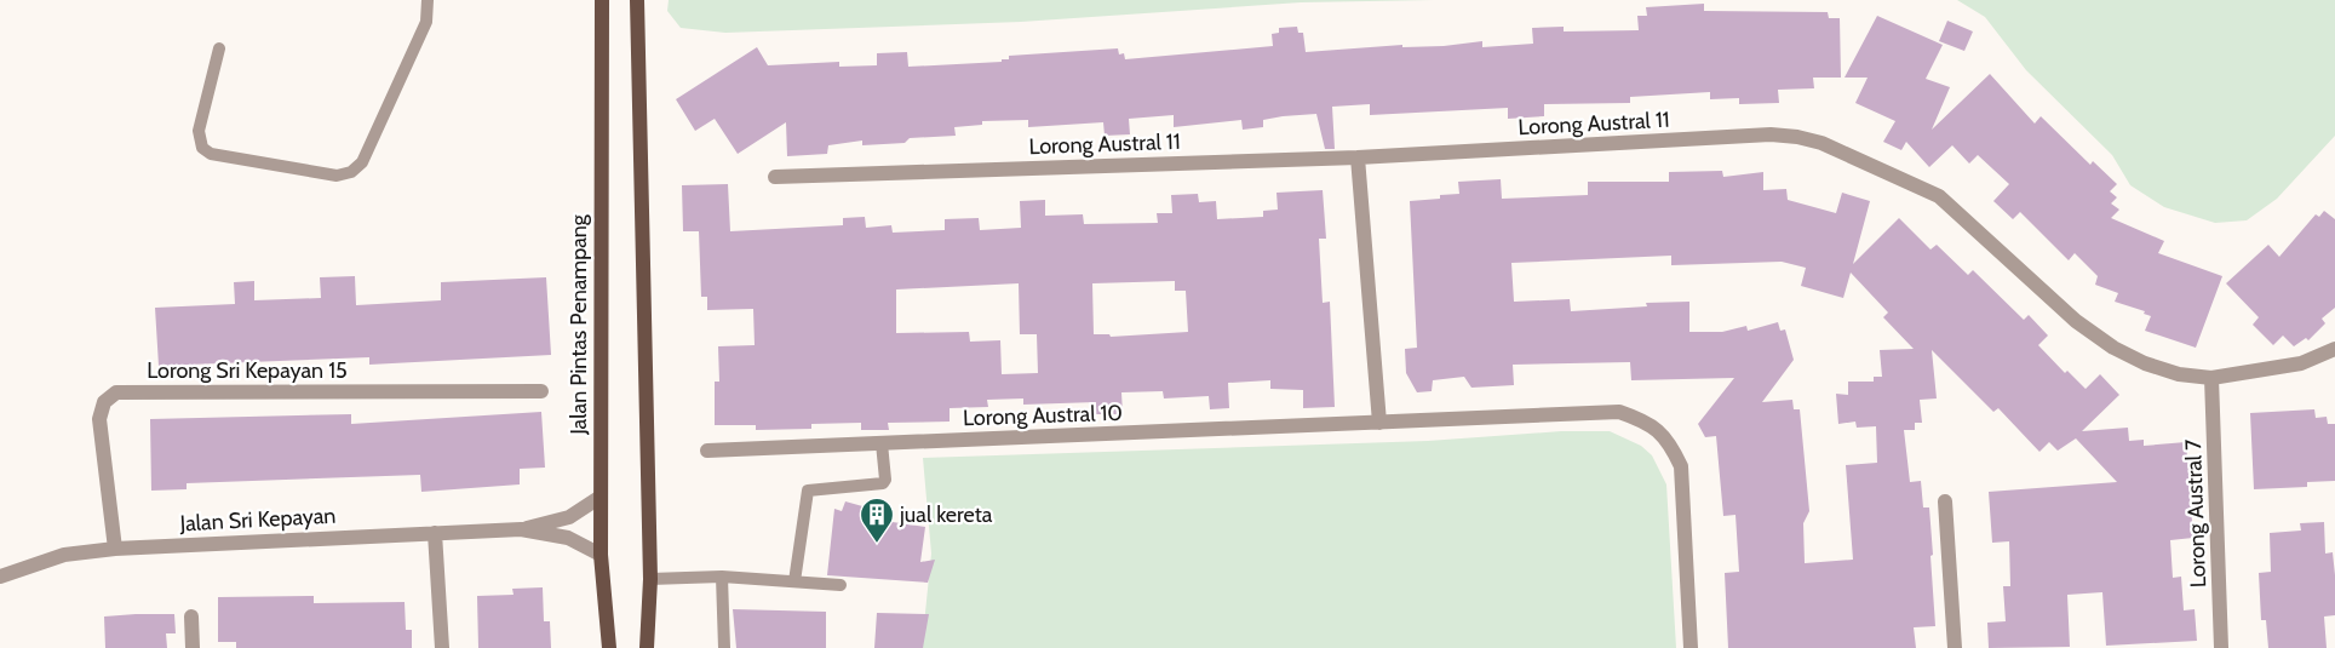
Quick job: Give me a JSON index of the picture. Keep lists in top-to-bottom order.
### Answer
{
  "streets": {
    "main road": ["Jalan Pintas Penampang"],
    "street": [
      "Lorong Austral 11",
      "Lorong Sri Kepayan 15",
      "Lorong Austral 10",
      "Lorong Austral 7",
      "Jalan Sri Kepayan"
    ]
  },
  "crossings": [
    ["Lorong Austral 11", "Lorong Austral 7"],
    ["Jalan Pintas Penampang", "Jalan Sri Kepayan"],
    ["Lorong Sri Kepayan 15", "Jalan Sri Kepayan"]
  ],
  "places": {
    "building": ["jual kereta"]
  }
}
